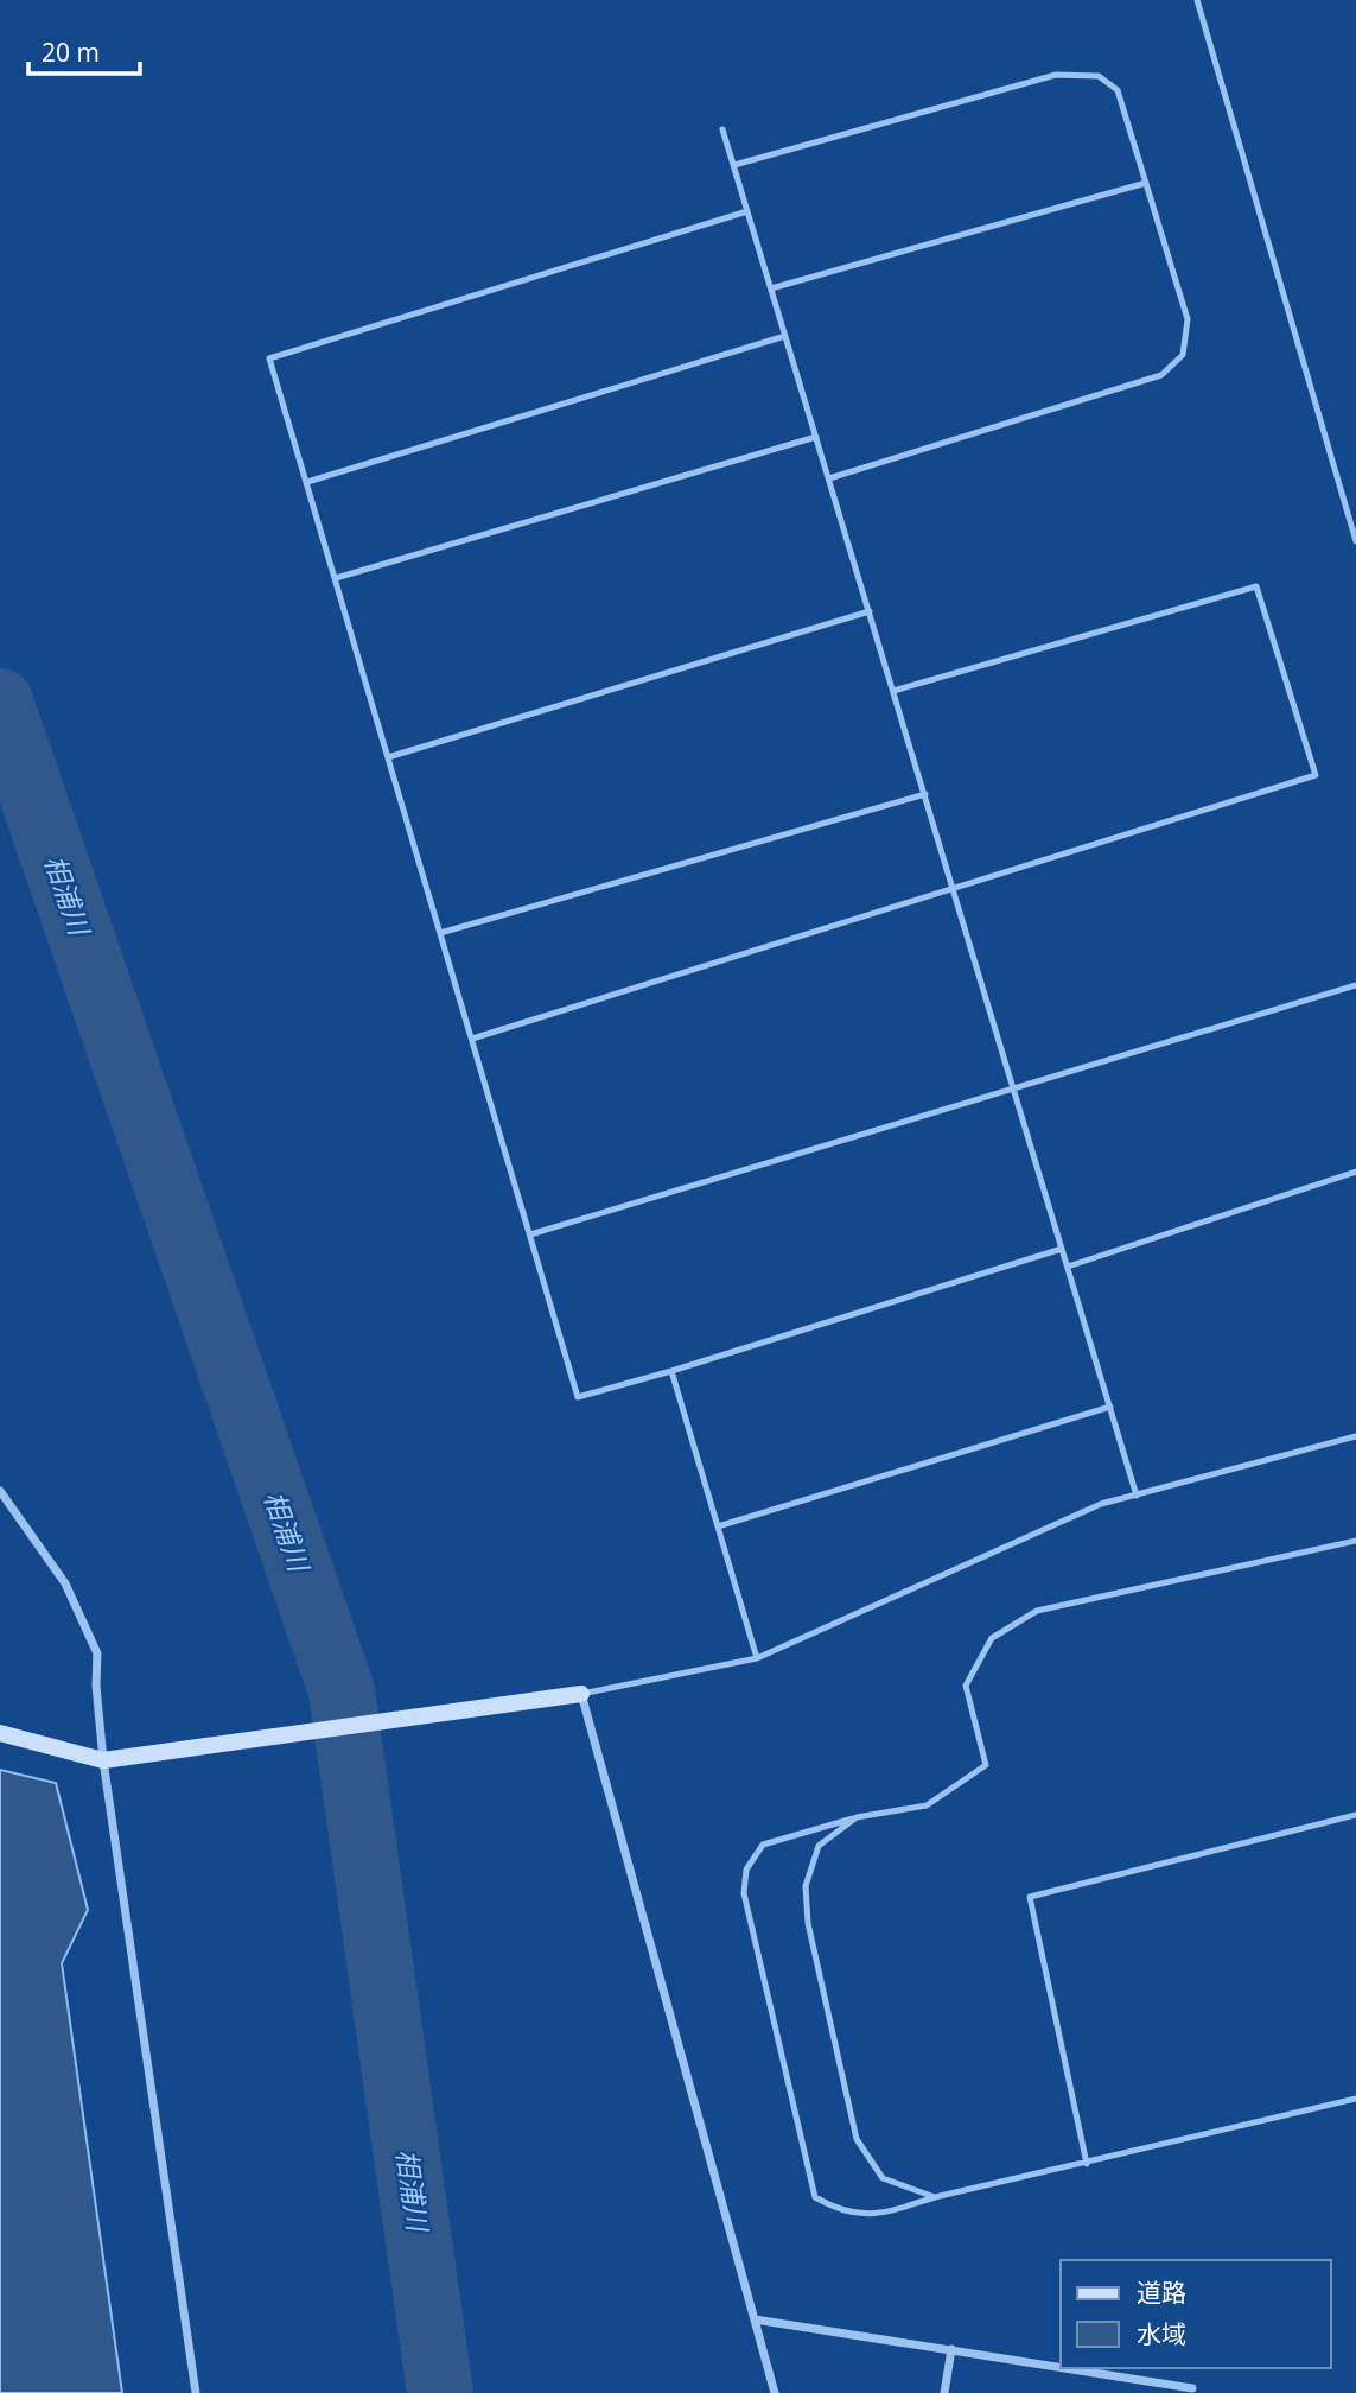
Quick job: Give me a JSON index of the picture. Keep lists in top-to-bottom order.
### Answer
{
  "water": ["相浦川"],
  "legend": ["道路", "水域"],
  "scale_bar": "20 m"
}
